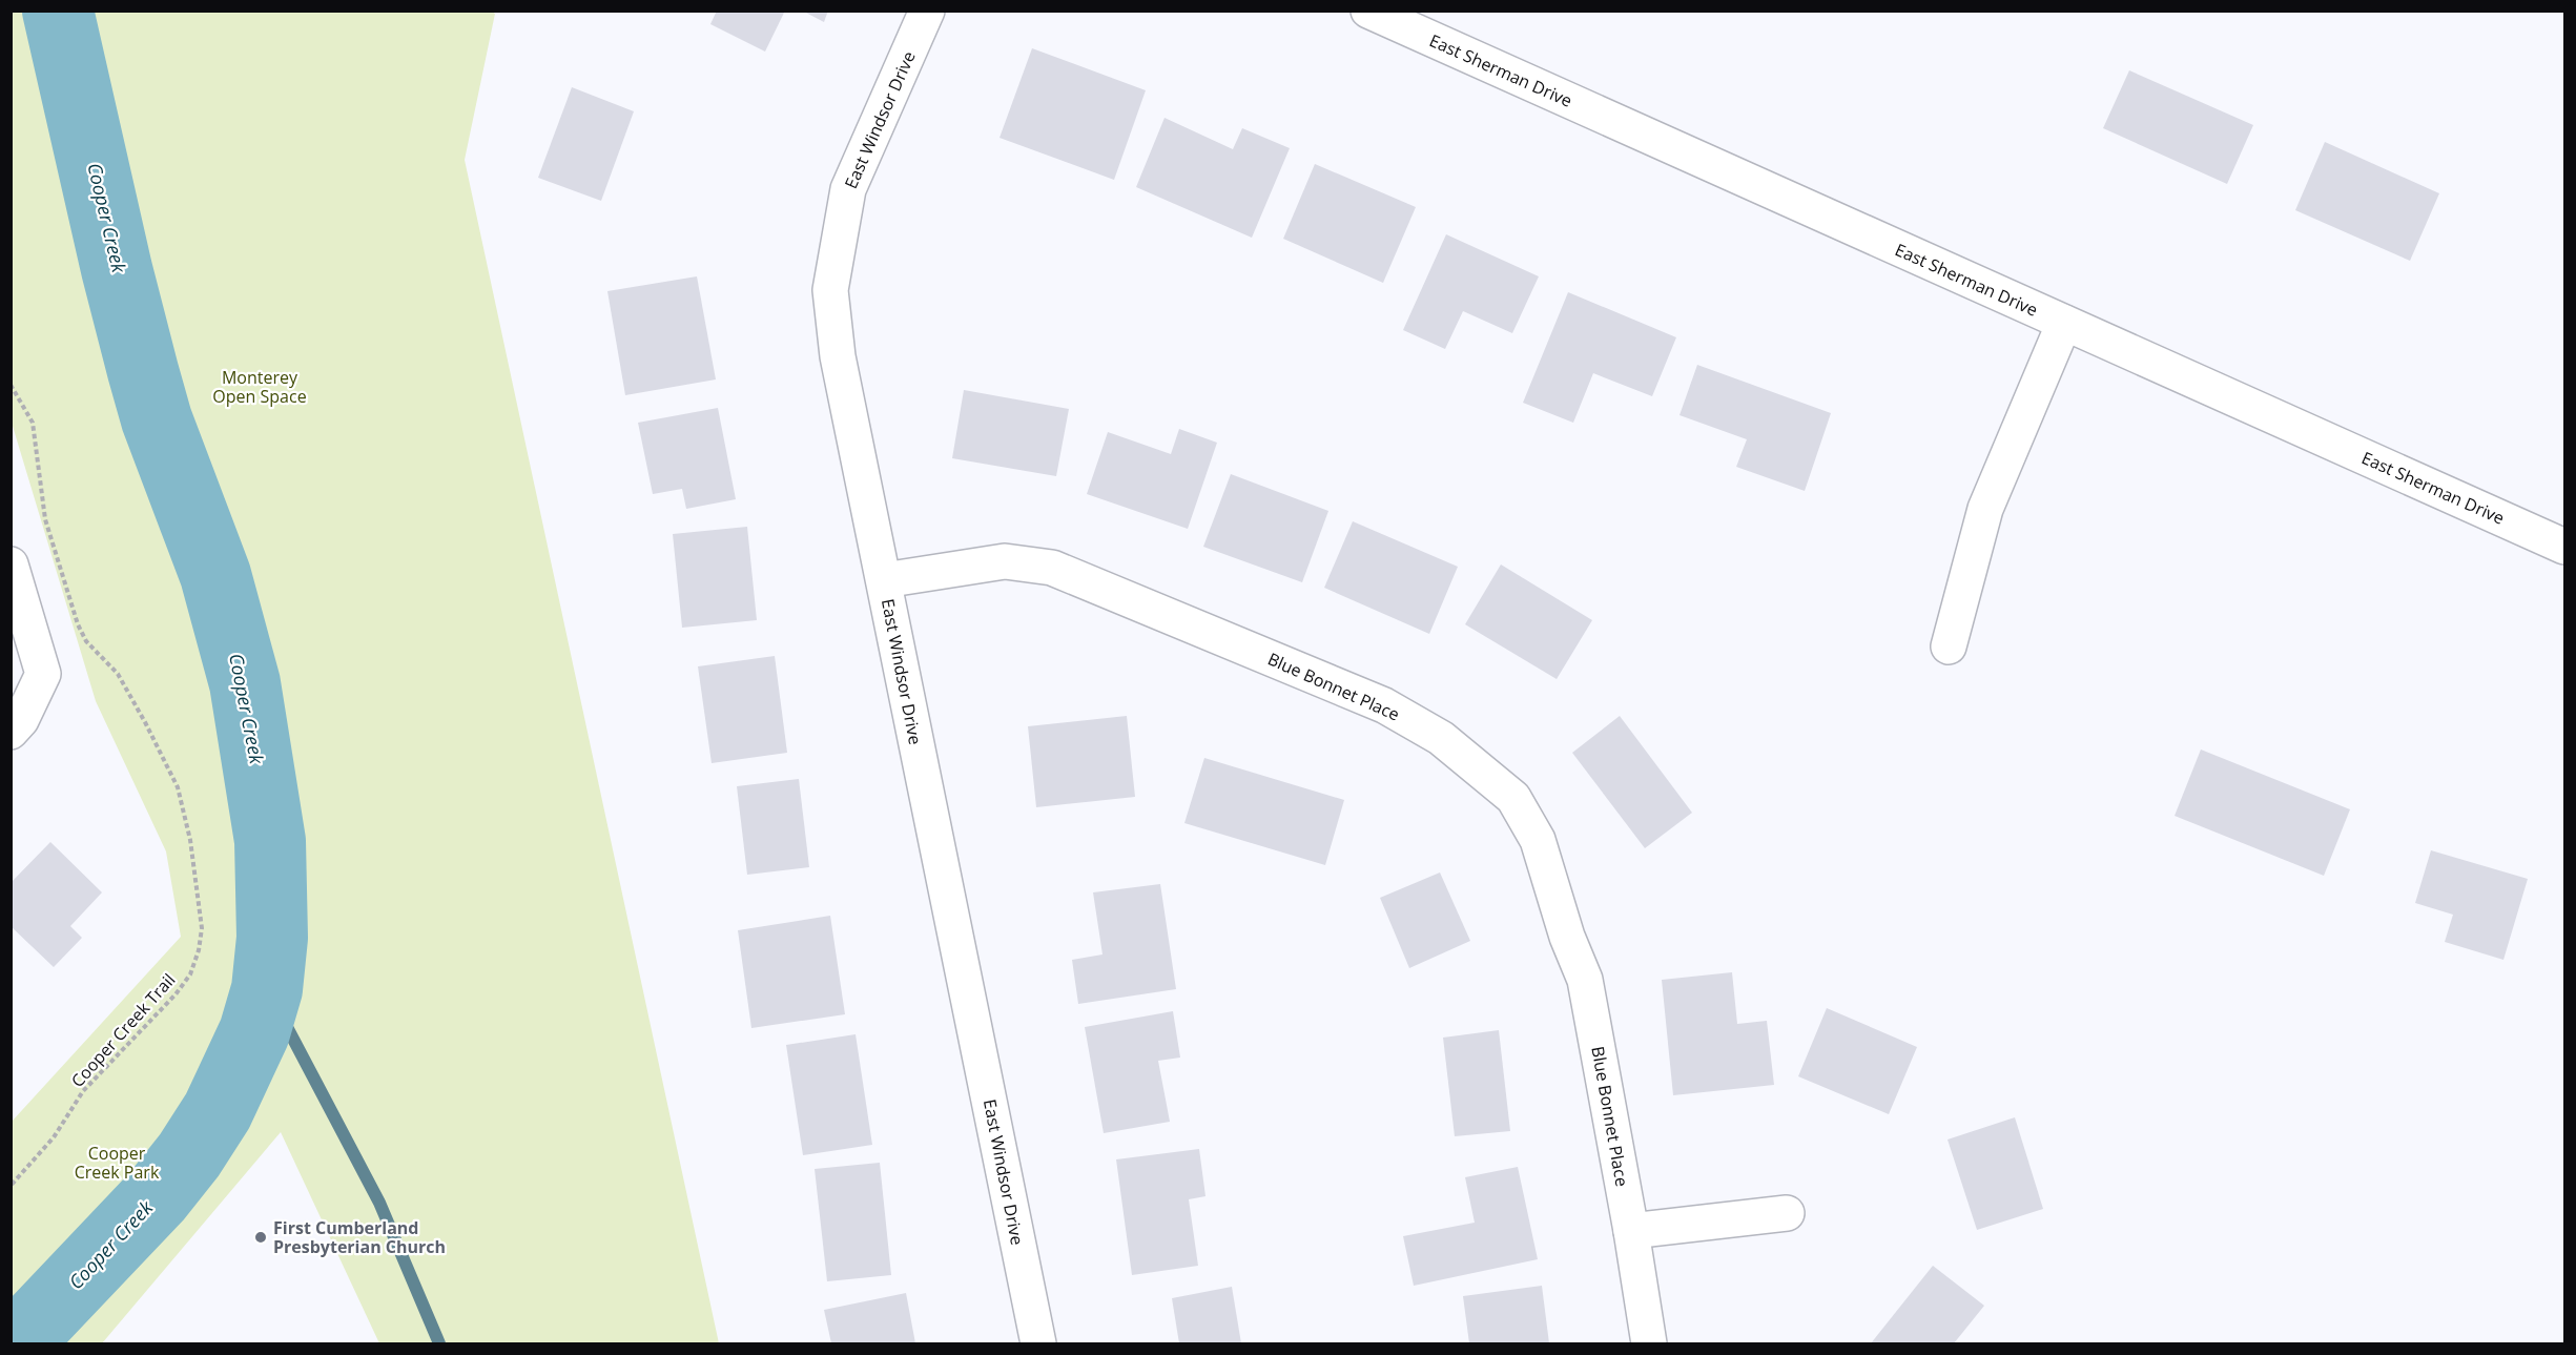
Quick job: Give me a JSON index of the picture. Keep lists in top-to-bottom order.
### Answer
{
  "streets": {
    "street": ["East Sherman Drive", "East Windsor Drive", "Blue Bonnet Place"],
    "path": ["Cooper Creek Trail"]
  },
  "crossings": [
    ["East Windsor Drive", "Blue Bonnet Place"]
  ],
  "water": ["Cooper Creek"],
  "parks": ["Monterey Open Space", "Cooper Creek Park"],
  "places": ["First Cumberland Presbyterian Church"]
}
